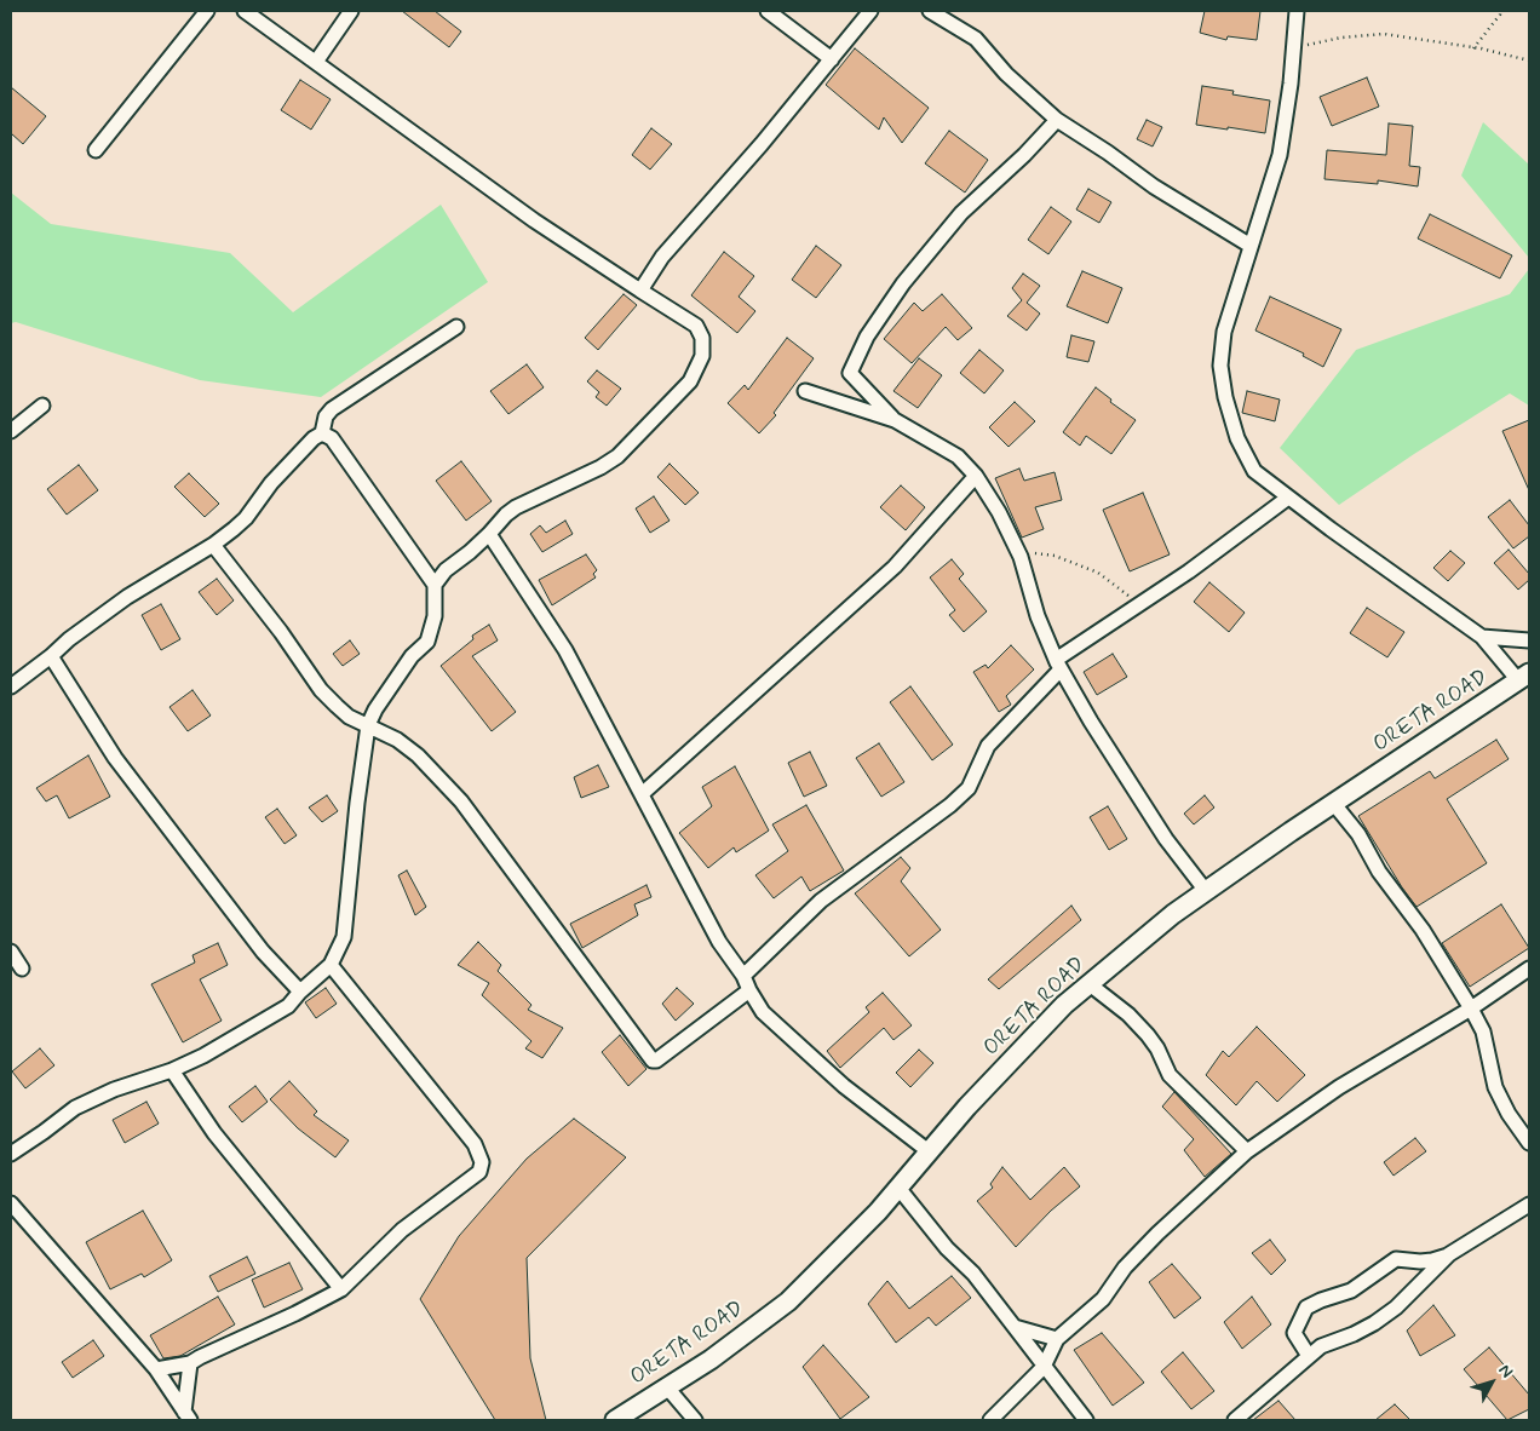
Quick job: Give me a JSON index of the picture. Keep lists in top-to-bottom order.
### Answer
{
  "streets": {
    "street": ["ORETA ROAD"]
  },
  "north": "top right"
}
